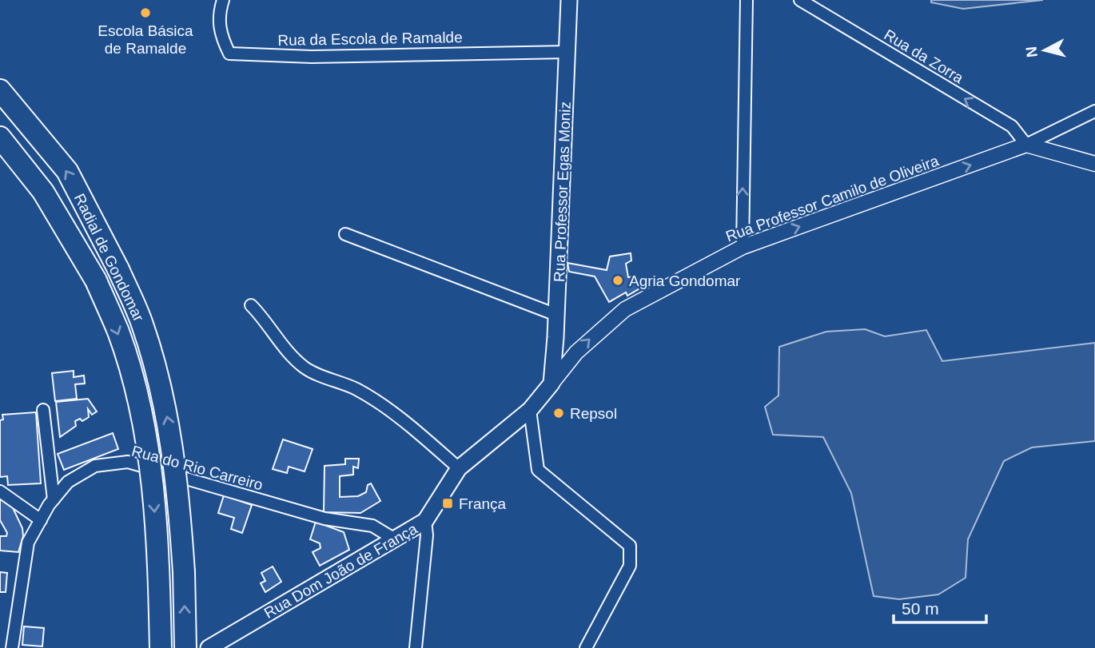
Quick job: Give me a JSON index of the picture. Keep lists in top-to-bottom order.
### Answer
{
  "streets": {
    "highway": ["Radial de Gondomar"],
    "main road": ["Rua Professor Egas Moniz", "Rua Dom João de França"],
    "street": [
      "Rua da Escola de Ramalde",
      "Rua da Zorra",
      "Rua Professor Camilo de Oliveira",
      "Rua do Rio Carreiro"
    ]
  },
  "crossings": [
    ["Rua da Escola de Ramalde", "Rua Professor Egas Moniz"],
    ["Rua da Zorra", "Rua Professor Camilo de Oliveira"],
    ["Rua Professor Egas Moniz", "Rua Professor Camilo de Oliveira"],
    ["Rua Professor Egas Moniz", "Rua Dom João de França"],
    ["Rua Professor Camilo de Oliveira", "Rua Dom João de França"],
    ["Rua do Rio Carreiro", "Rua Dom João de França"]
  ],
  "one_way": ["Rua da Zorra", "Rua Professor Camilo de Oliveira"],
  "places": {
    "other": ["Escola Básica de Ramalde", "Agria Gondomar", "Repsol"],
    "transit": ["França"]
  },
  "scale_bar": "50 m",
  "north": "left"
}
